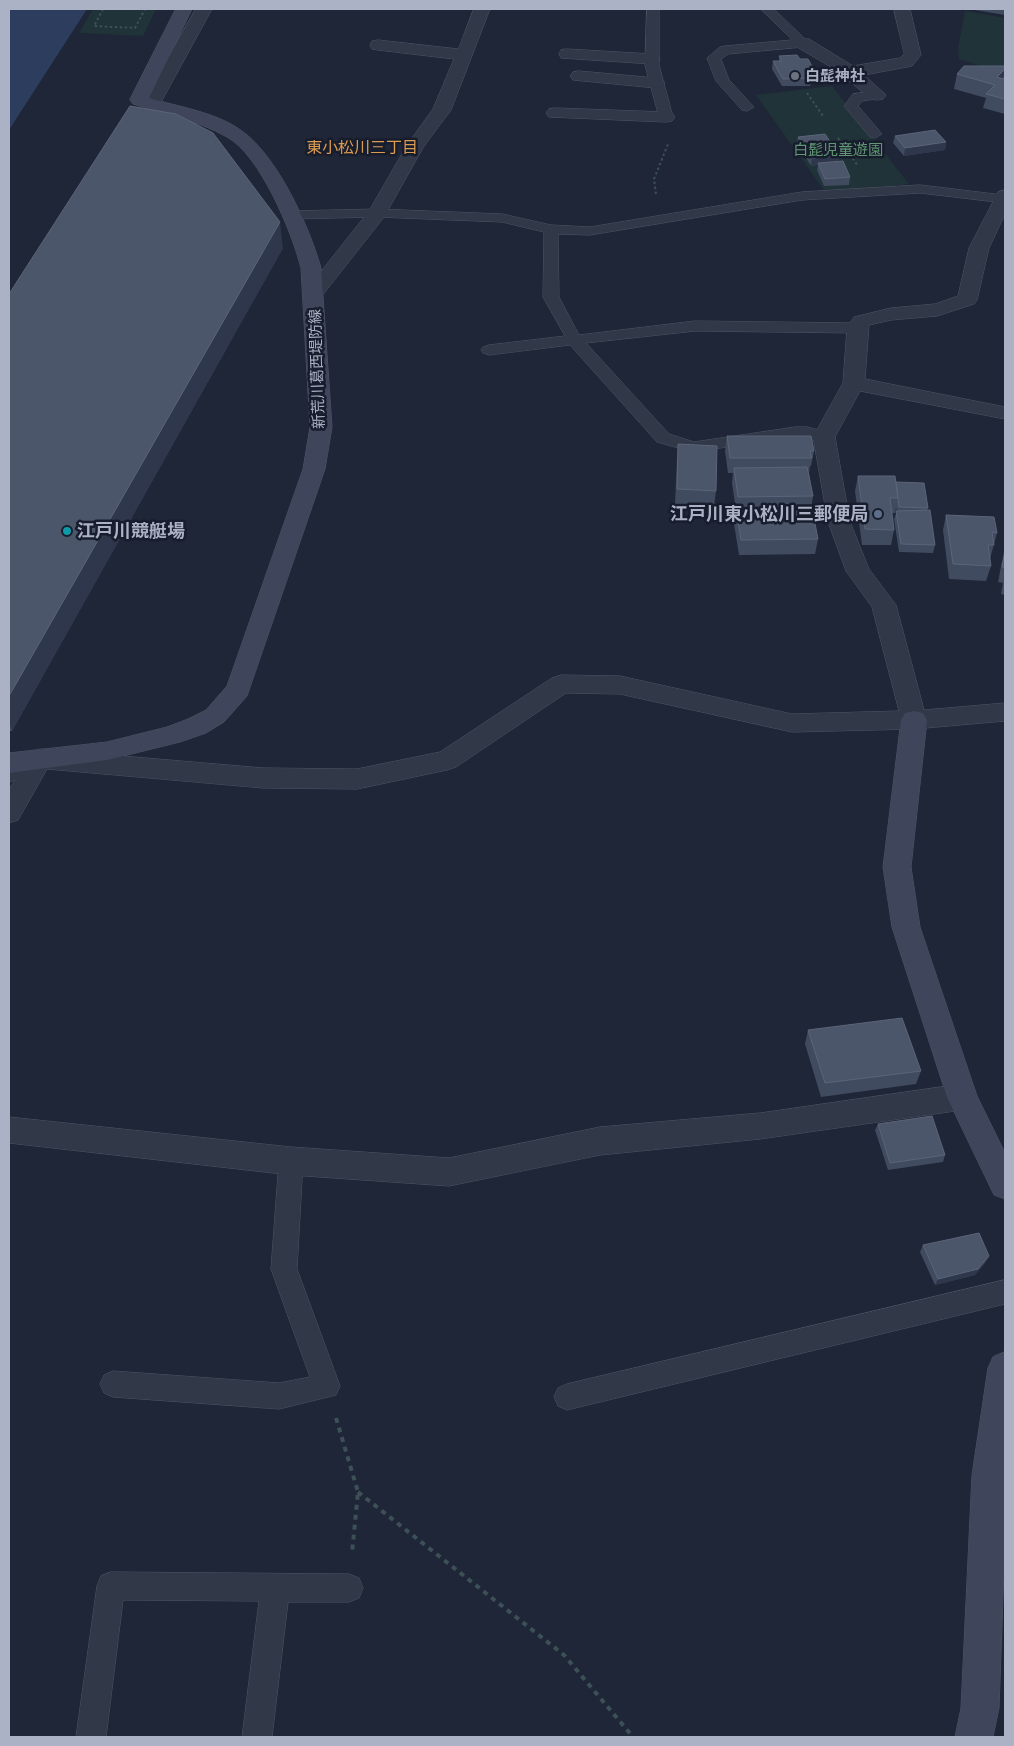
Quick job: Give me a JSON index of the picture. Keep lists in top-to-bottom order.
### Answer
{
  "streets": {
    "main road": ["新荒川葛西堤防線"]
  },
  "districts": ["東小松川三丁目"],
  "parks": ["白髭児童遊園"],
  "places": ["白髭神社", "江戸川東小松川三郵便局", "江戸川競艇場"]
}
